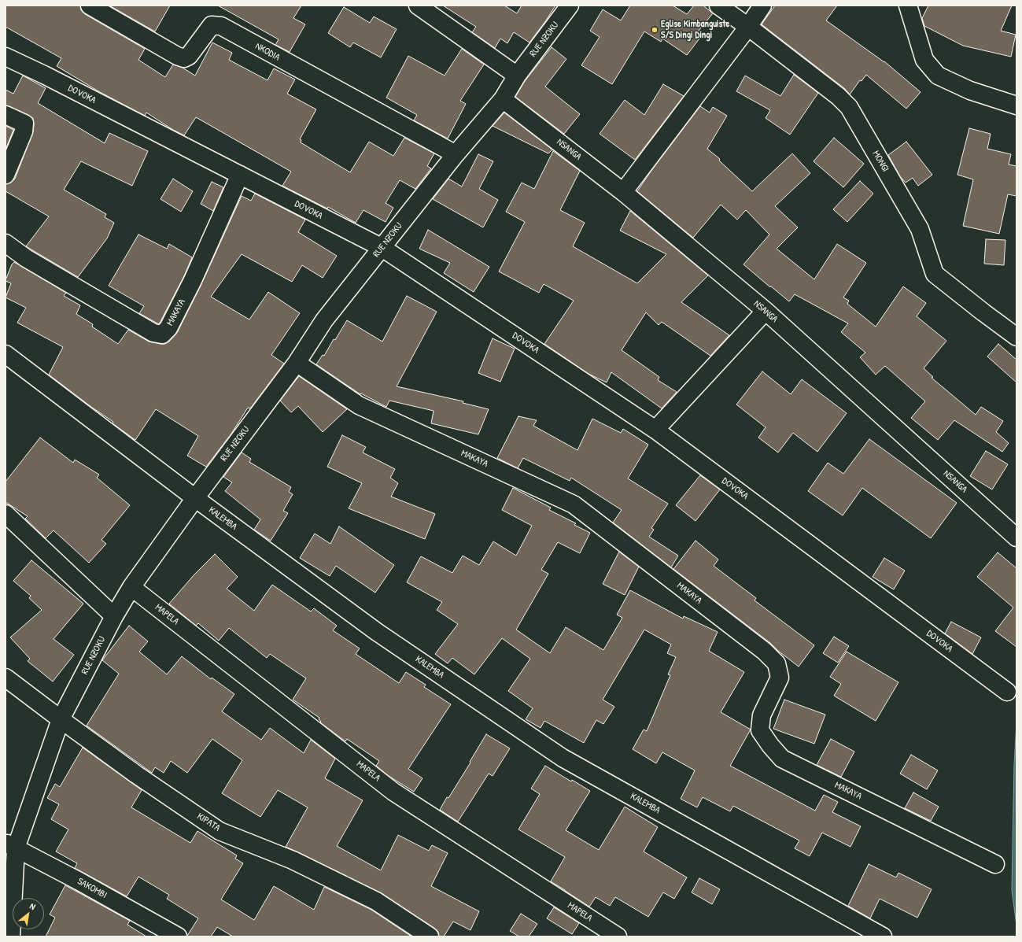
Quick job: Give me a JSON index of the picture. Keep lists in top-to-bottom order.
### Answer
{
  "streets": {
    "street": [
      "RUE NZOKU",
      "NKODIA",
      "DOVOKA",
      "NSANGA",
      "MONGI",
      "MAKAYA",
      "KALEMBA",
      "MAPELA",
      "KIPATA",
      "SAKOMBI"
    ]
  },
  "crossings": [
    ["RUE NZOKU", "NKODIA"],
    ["RUE NZOKU", "DOVOKA"],
    ["RUE NZOKU", "NSANGA"],
    ["RUE NZOKU", "MAKAYA"],
    ["RUE NZOKU", "KALEMBA"],
    ["RUE NZOKU", "MAPELA"],
    ["RUE NZOKU", "KIPATA"],
    ["RUE NZOKU", "SAKOMBI"],
    ["DOVOKA", "MAKAYA"]
  ],
  "places": ["Eglise Kimbanguiste S/S Dingi Dingi"],
  "north": "top right"
}
